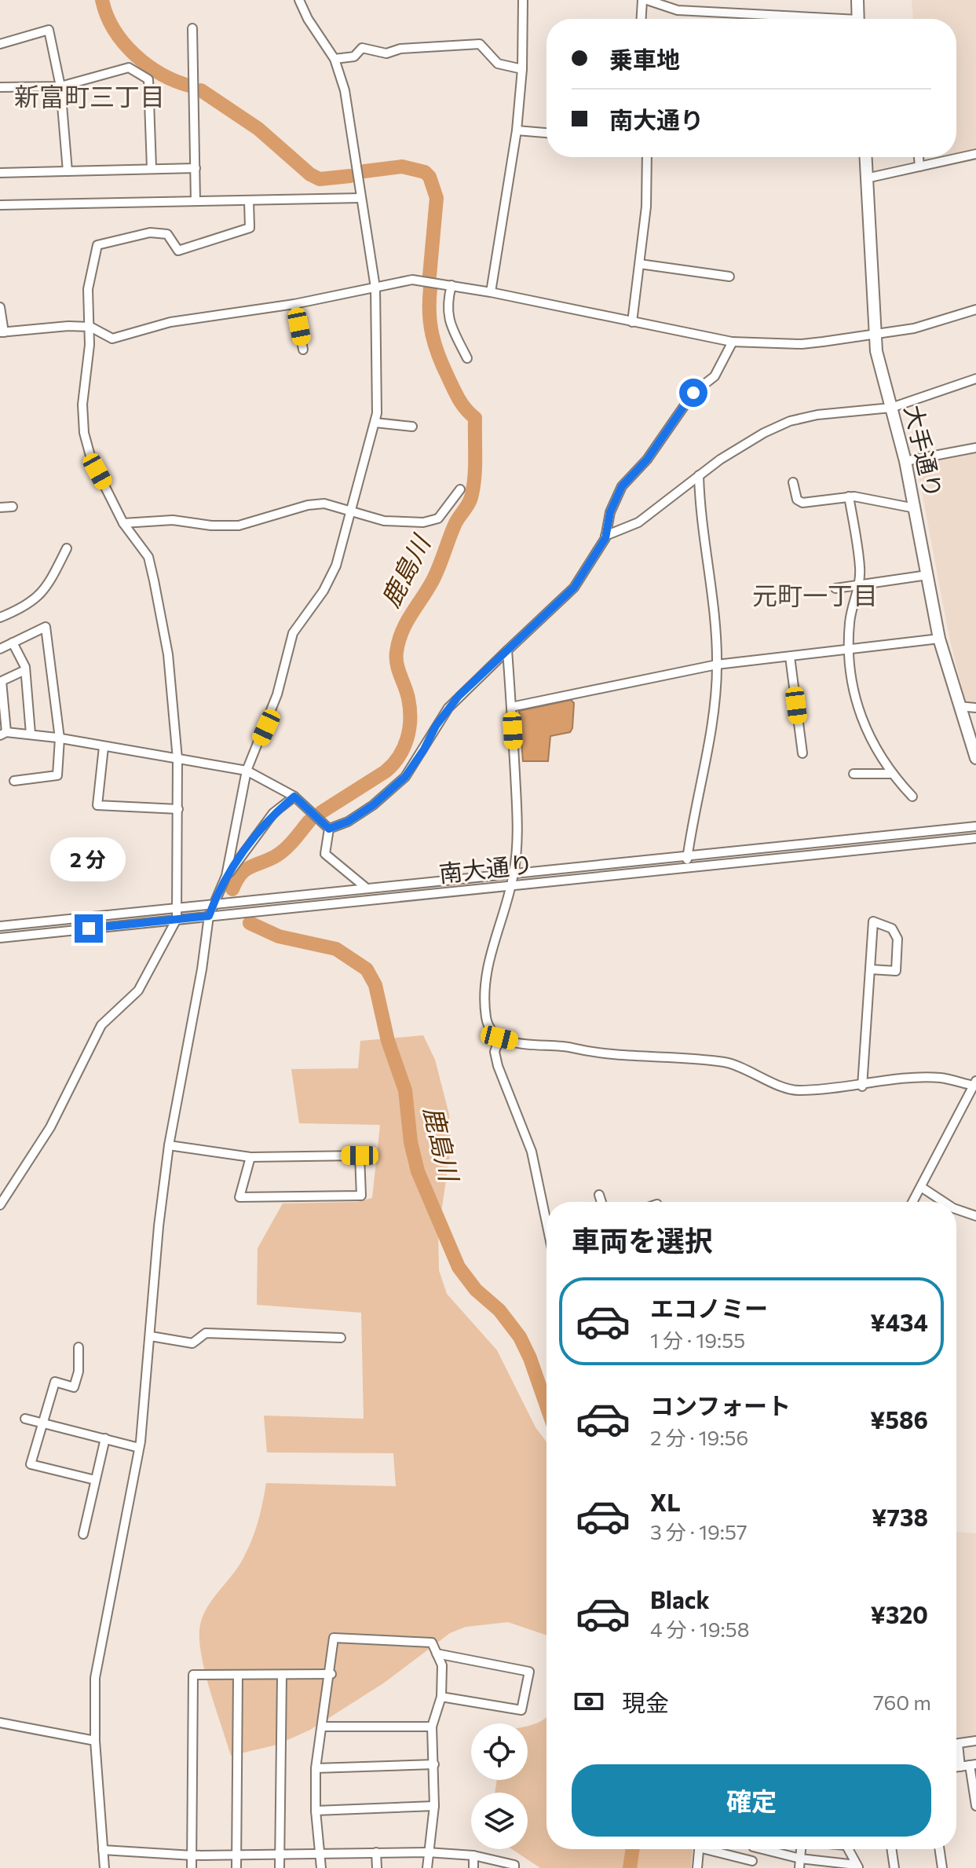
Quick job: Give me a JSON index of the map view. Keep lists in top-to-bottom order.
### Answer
{
  "streets": {
    "highway": ["大手通り"],
    "street": ["南大通り"]
  },
  "districts": ["新富町三丁目", "元町一丁目"],
  "water": ["鹿島川"],
  "page": {
    "banner": ["乗車地", "南大通り"],
    "bubble": "2 分",
    "heading": "車両を選択",
    "list": [
      {
        "name": "エコノミー",
        "note": "1 分 · 19:55",
        "value": "¥434"
      },
      {
        "name": "コンフォート",
        "note": "2 分 · 19:56",
        "value": "¥586"
      },
      {
        "name": "XL",
        "note": "3 分 · 19:57",
        "value": "¥738"
      },
      {
        "name": "Black",
        "note": "4 分 · 19:58",
        "value": "¥320"
      }
    ],
    "pay": ["現金", "760 m"],
    "buttons": "確定"
  }
}
